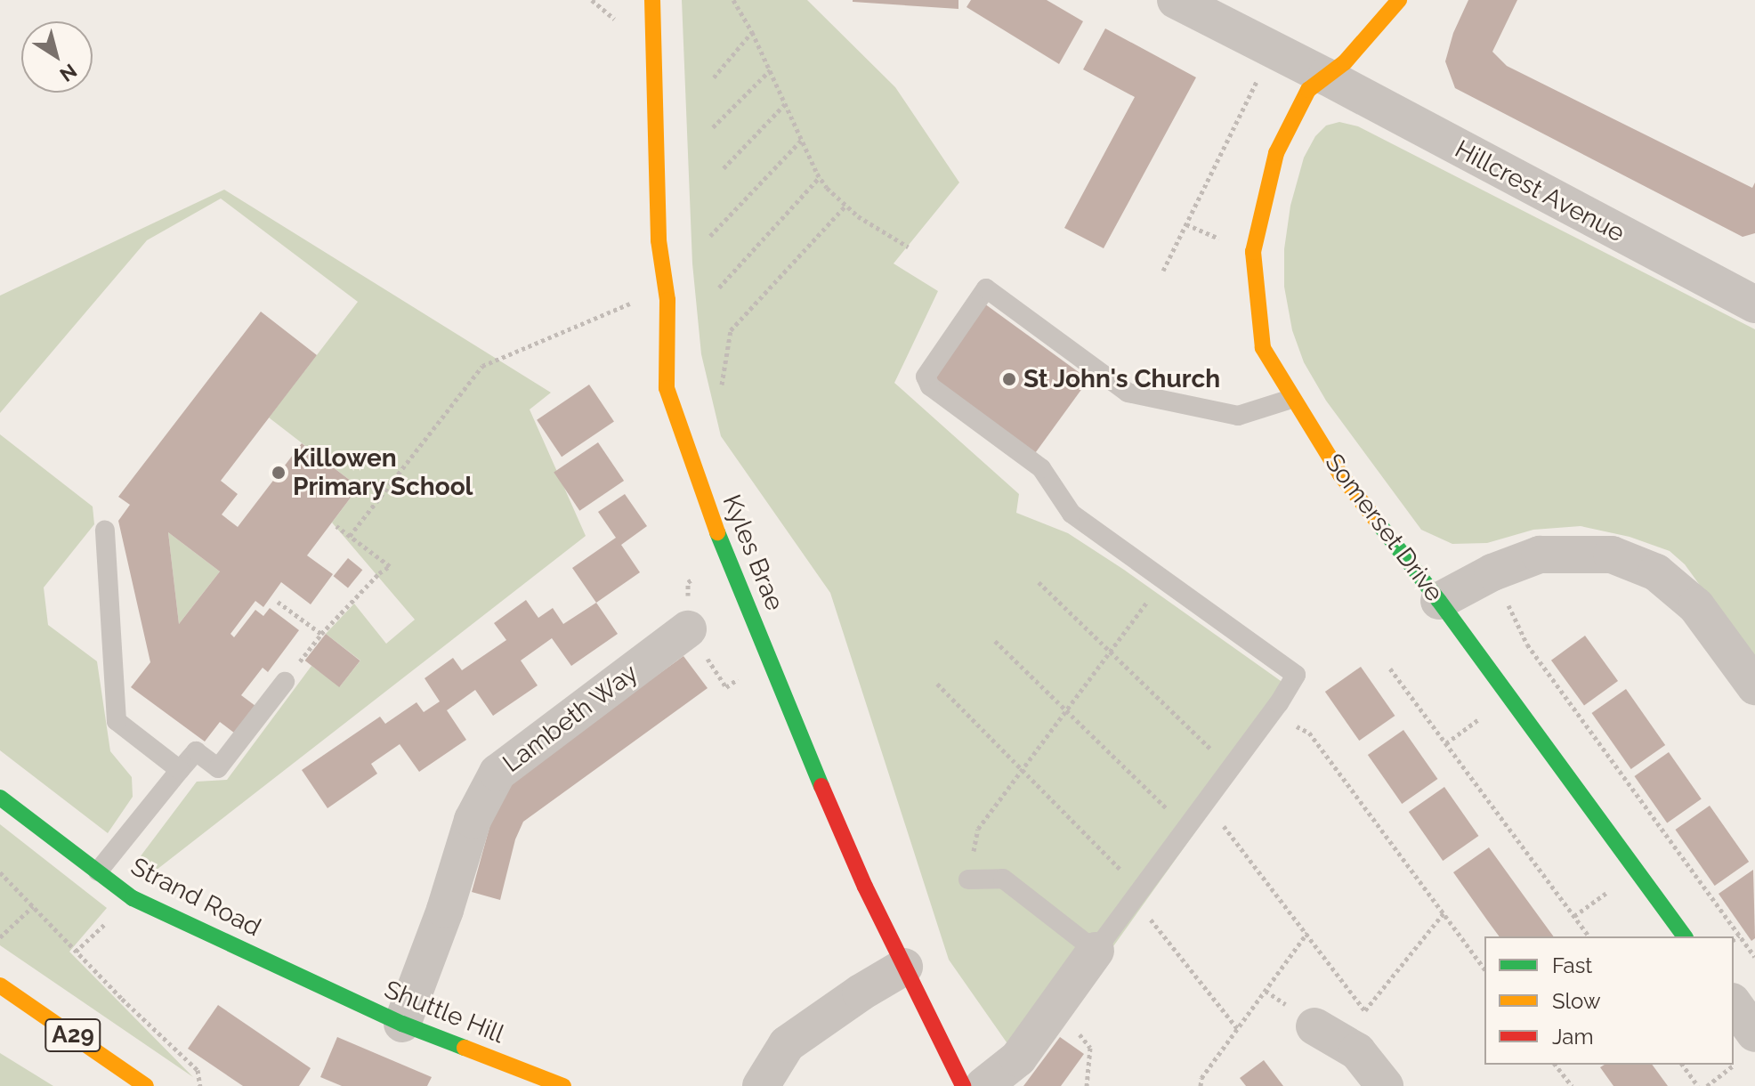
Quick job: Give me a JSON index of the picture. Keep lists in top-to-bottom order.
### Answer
{
  "streets": {
    "street": [
      "Hillcrest Avenue",
      "Somerset Drive",
      "Kyles Brae",
      "Lambeth Way",
      "Strand Road",
      "Shuttle Hill",
      "A29"
    ]
  },
  "crossings": [
    ["Hillcrest Avenue", "Somerset Drive"],
    ["Lambeth Way", "Shuttle Hill"],
    ["Strand Road", "Shuttle Hill"]
  ],
  "places": ["St John's Church", "Killowen Primary School"],
  "legend": ["Fast", "Slow", "Jam"],
  "north": "bottom right"
}
